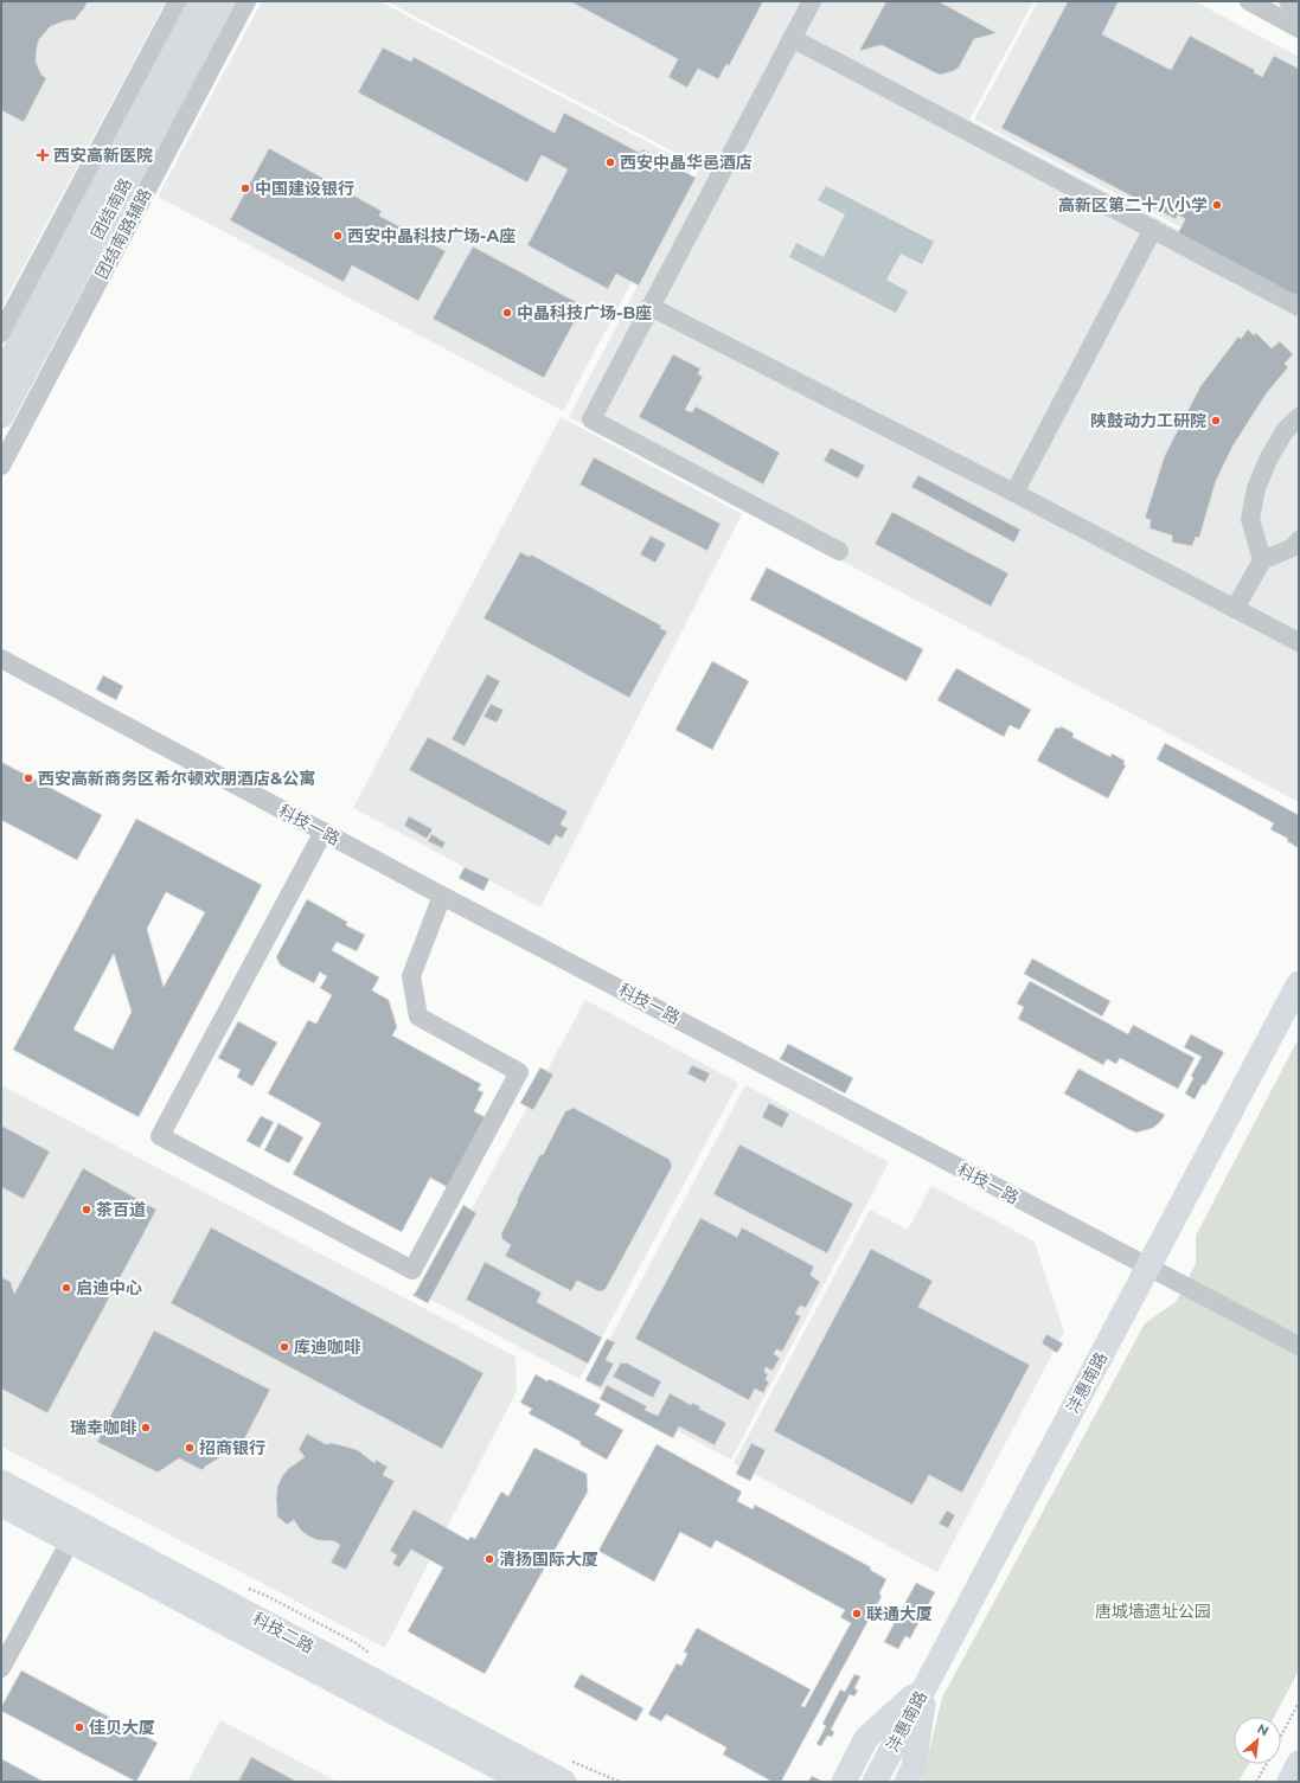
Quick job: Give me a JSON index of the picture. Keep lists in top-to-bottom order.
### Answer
{
  "streets": {
    "main road": ["团结南路", "沣惠南路", "科技二路"],
    "street": ["团结南路辅路", "科技一路"]
  },
  "crossings": [
    ["科技一路", "沣惠南路"]
  ],
  "parks": ["唐城墙遗址公园"],
  "places": {
    "health": ["西安高新医院"],
    "other": [
      "西安中晶华邑酒店",
      "中国建设银行",
      "高新区第二十八小学",
      "西安中晶科技广场-A座",
      "中晶科技广场-B座",
      "陕鼓动力工研院",
      "西安高新商务区希尔顿欢朋酒店&公寓",
      "茶百道",
      "启迪中心",
      "库迪咖啡",
      "瑞幸咖啡",
      "招商银行",
      "清扬国际大厦",
      "联通大厦",
      "佳贝大厦"
    ]
  },
  "north": "top right"
}
